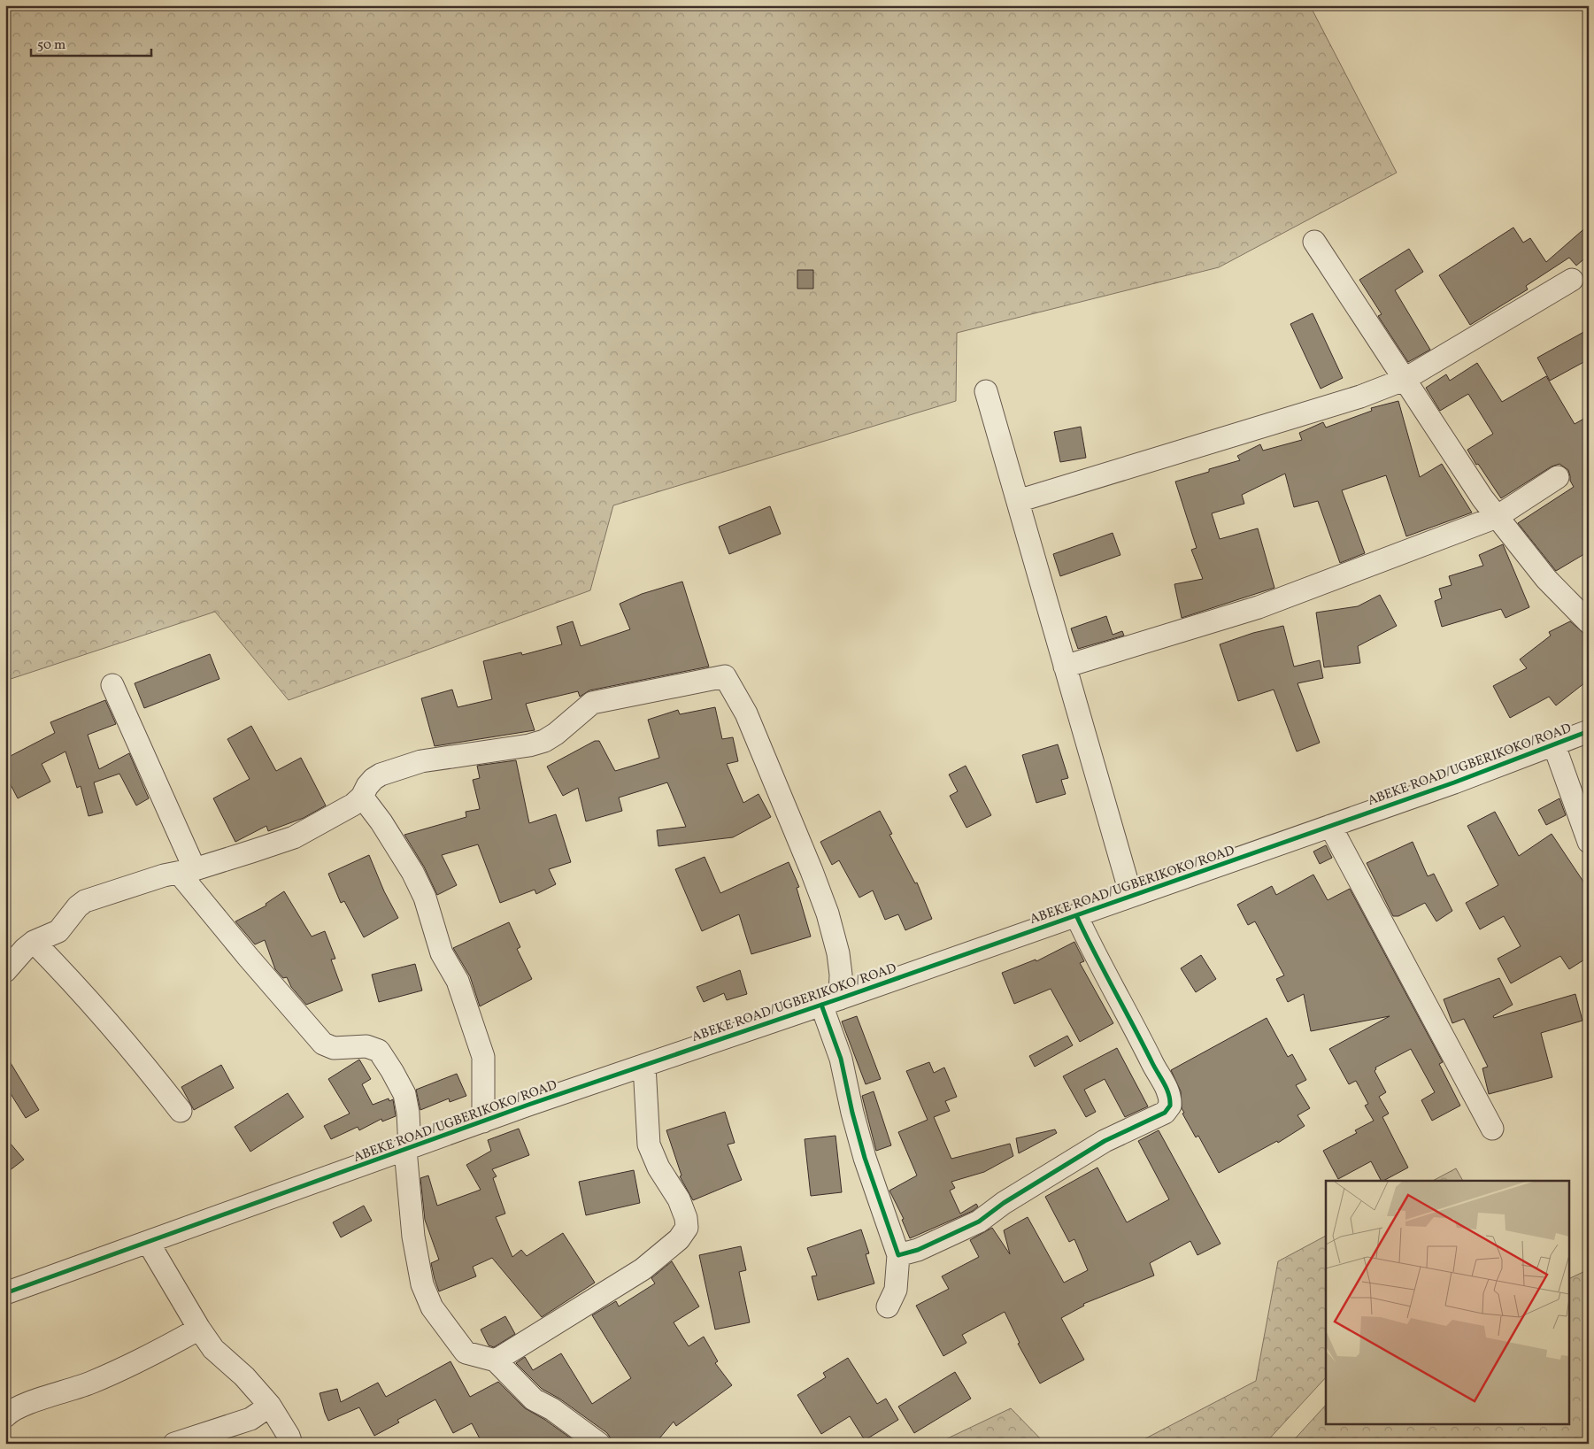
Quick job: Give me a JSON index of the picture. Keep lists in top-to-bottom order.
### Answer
{
  "streets": {
    "street": ["ABEKE ROAD/UGBERIKOKO/ROAD"]
  },
  "scale_bar": "50 m"
}
